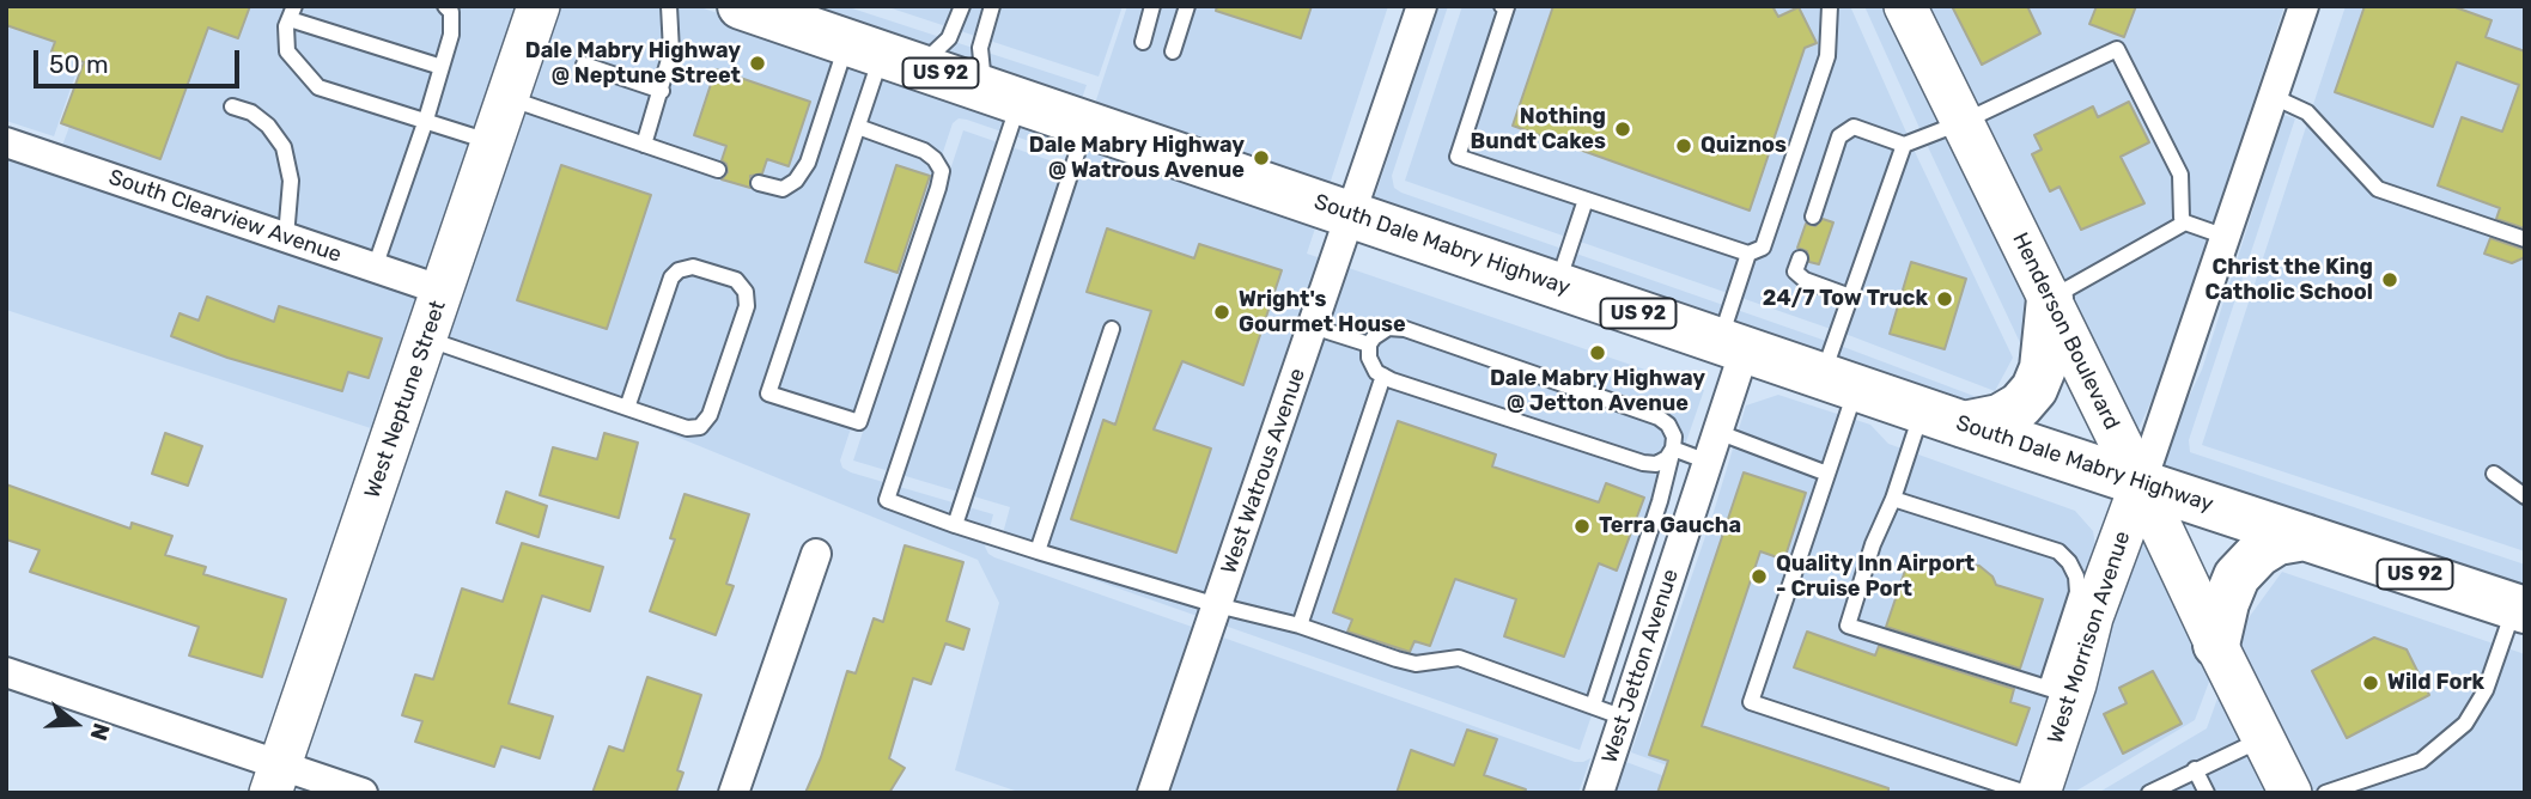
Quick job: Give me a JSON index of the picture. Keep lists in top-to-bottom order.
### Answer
{
  "streets": {
    "main road": ["US 92", "South Dale Mabry Highway"],
    "street": [
      "South Clearview Avenue",
      "Henderson Boulevard",
      "West Neptune Street",
      "West Watrous Avenue",
      "West Morrison Avenue",
      "West Jetton Avenue"
    ]
  },
  "crossings": [
    ["South Clearview Avenue", "West Neptune Street"],
    ["South Dale Mabry Highway", "Henderson Boulevard"],
    ["South Dale Mabry Highway", "West Watrous Avenue"],
    ["South Dale Mabry Highway", "West Morrison Avenue"],
    ["South Dale Mabry Highway", "West Jetton Avenue"],
    ["Henderson Boulevard", "West Morrison Avenue"]
  ],
  "places": [
    "Dale Mabry Highway @ Neptune Street",
    "Nothing Bundt Cakes",
    "Quiznos",
    "Dale Mabry Highway @ Watrous Avenue",
    "Christ the King Catholic School",
    "24/7 Tow Truck",
    "Wright's Gourmet House",
    "Dale Mabry Highway @ Jetton Avenue",
    "Terra Gaucha",
    "Quality Inn Airport - Cruise Port",
    "Wild Fork"
  ],
  "scale_bar": "50 m",
  "north": "right"
}
